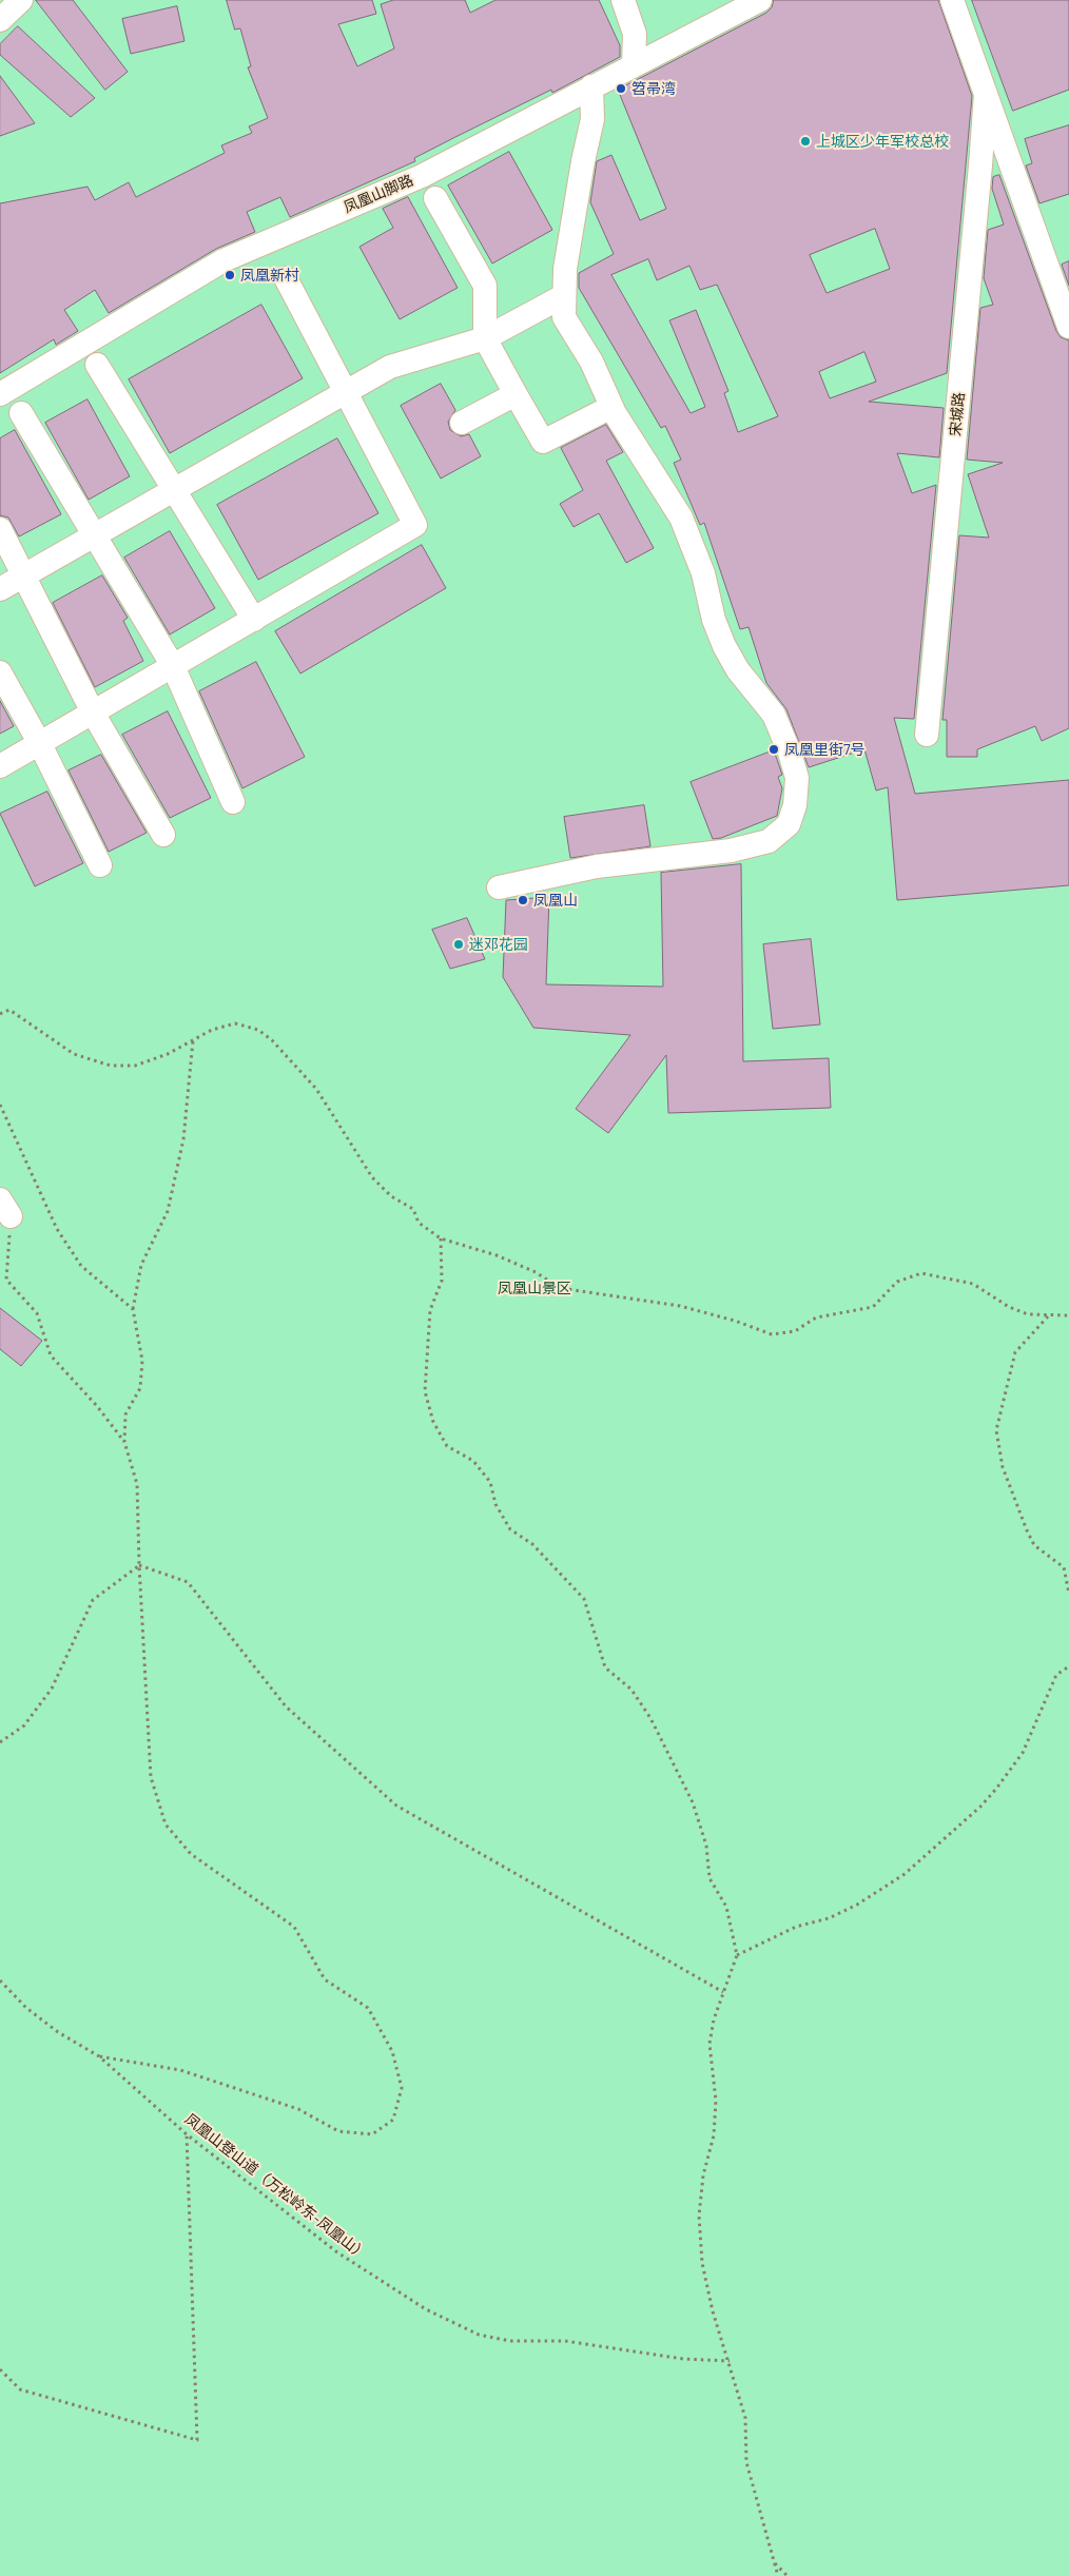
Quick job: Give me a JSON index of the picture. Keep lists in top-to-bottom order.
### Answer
{
  "streets": {
    "street": ["凤凰山脚路", "宋城路"],
    "path": ["凤凰山登山道（万松岭东-凤凰山）"]
  },
  "parks": ["凤凰山景区"],
  "places": [
    "笤帚湾",
    "上城区少年军校总校",
    "凤凰新村",
    "凤凰里街7号",
    "凤凰山",
    "迷邓花园"
  ]
}
